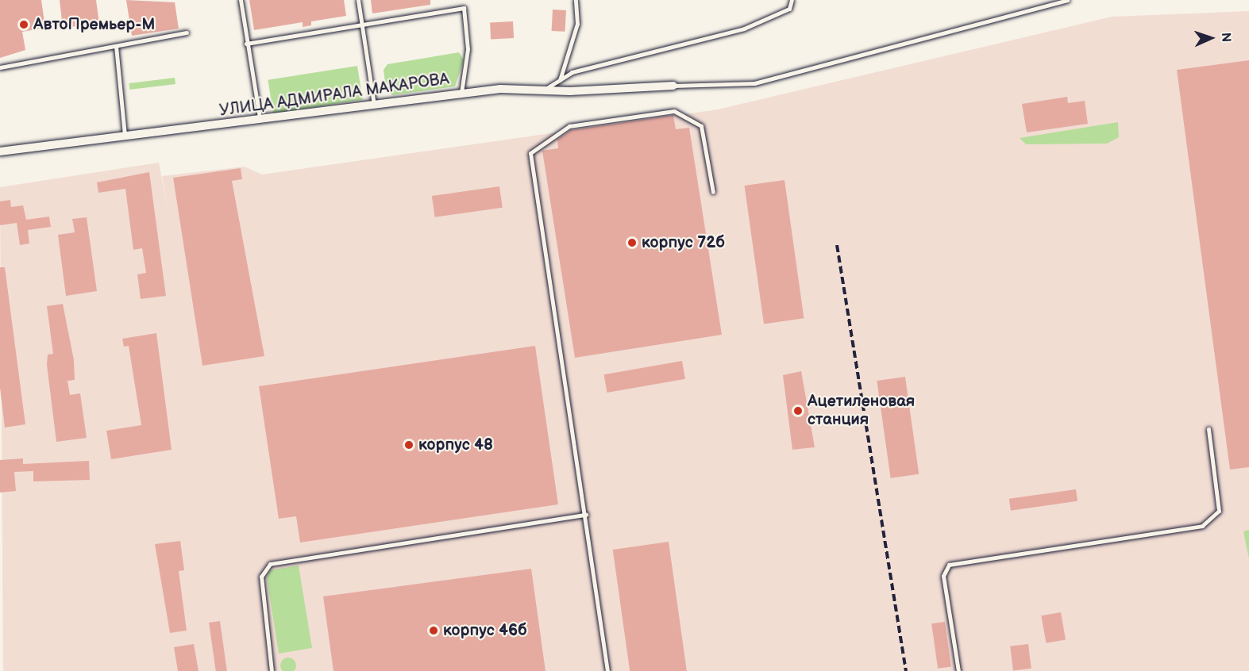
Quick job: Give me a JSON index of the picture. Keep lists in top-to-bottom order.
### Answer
{
  "streets": {
    "street": ["УЛИЦА АДМИРАЛА МАКАРОВА"]
  },
  "places": [
    "АвтоПремьер-М",
    "корпус 72б",
    "Ацетиленовая станция",
    "корпус 48",
    "корпус 46б"
  ],
  "north": "right"
}
